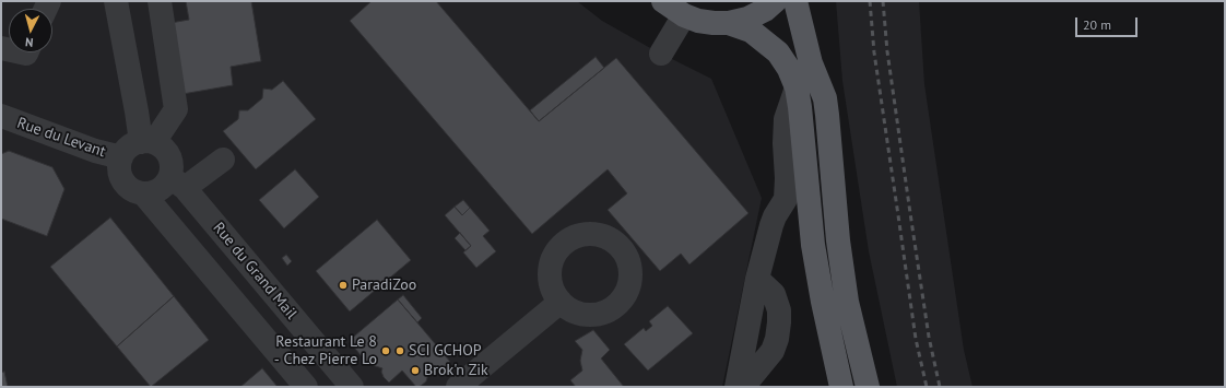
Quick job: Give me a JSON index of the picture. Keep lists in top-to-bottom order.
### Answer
{
  "streets": {
    "street": ["Rue du Levant", "Rue du Grand Mail"]
  },
  "crossings": [
    ["Rue du Levant", "Rue du Grand Mail"]
  ],
  "places": [
    "ParadiZoo",
    "Restaurant Le 8 - Chez Pierre Lo",
    "SCI GCHOP",
    "Brok'n Zik"
  ],
  "scale_bar": "20 m",
  "north": "bottom"
}
